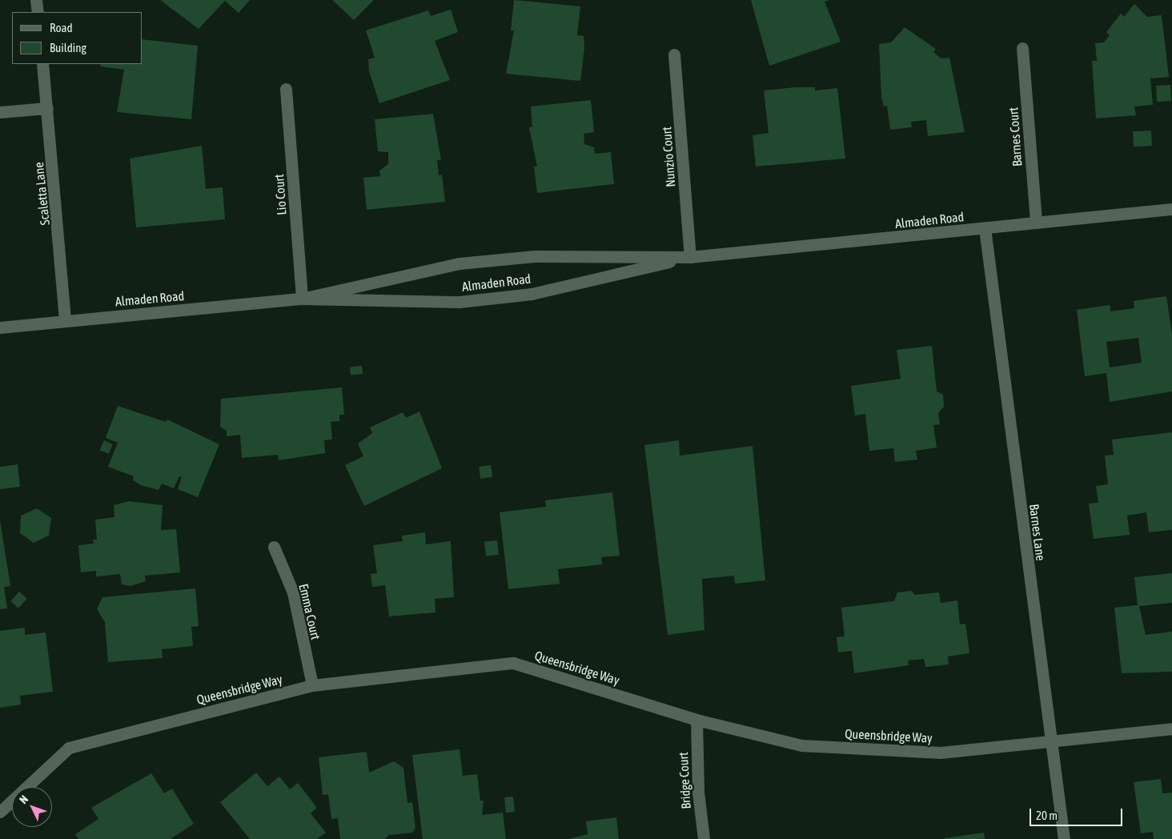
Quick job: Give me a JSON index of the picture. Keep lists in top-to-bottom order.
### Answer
{
  "streets": {
    "street": [
      "Barnes Court",
      "Nunzio Court",
      "Scaletta Lane",
      "Lio Court",
      "Almaden Road",
      "Barnes Lane",
      "Emma Court",
      "Queensbridge Way",
      "Bridge Court"
    ]
  },
  "crossings": [
    ["Barnes Court", "Almaden Road"],
    ["Nunzio Court", "Almaden Road"],
    ["Scaletta Lane", "Almaden Road"],
    ["Lio Court", "Almaden Road"],
    ["Almaden Road", "Barnes Lane"],
    ["Barnes Lane", "Queensbridge Way"],
    ["Emma Court", "Queensbridge Way"],
    ["Queensbridge Way", "Bridge Court"]
  ],
  "legend": ["Road", "Building"],
  "scale_bar": "20 m",
  "north": "top left"
}
